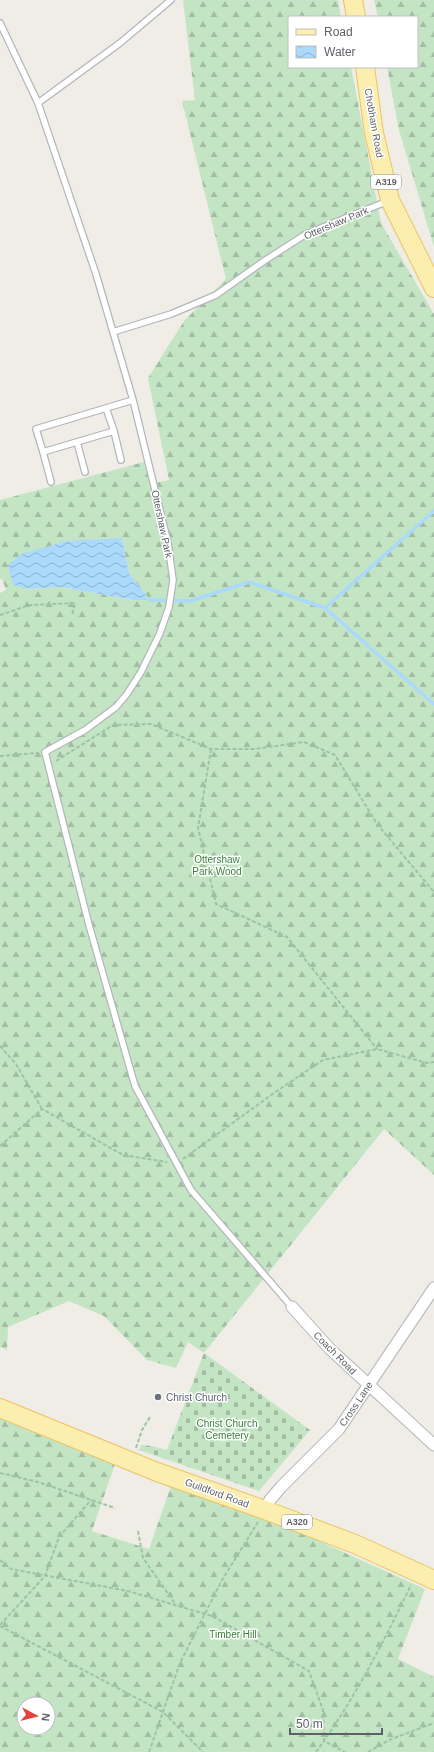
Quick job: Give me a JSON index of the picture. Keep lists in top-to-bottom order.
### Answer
{
  "streets": {
    "main road": [
      "Chobham Road",
      "A319",
      "Guildford Road",
      "A320"
    ],
    "street": ["Coach Road", "Cross Lane"],
    "lane": ["Ottershaw Park"]
  },
  "crossings": [
    ["Chobham Road", "Ottershaw Park"],
    ["Coach Road", "Cross Lane"],
    ["Cross Lane", "Guildford Road"]
  ],
  "parks": ["Ottershaw Park Wood", "Christ Church Cemetery", "Timber Hill"],
  "places": ["Christ Church"],
  "legend": ["Road", "Water"],
  "scale_bar": "50 m",
  "north": "right"
}
